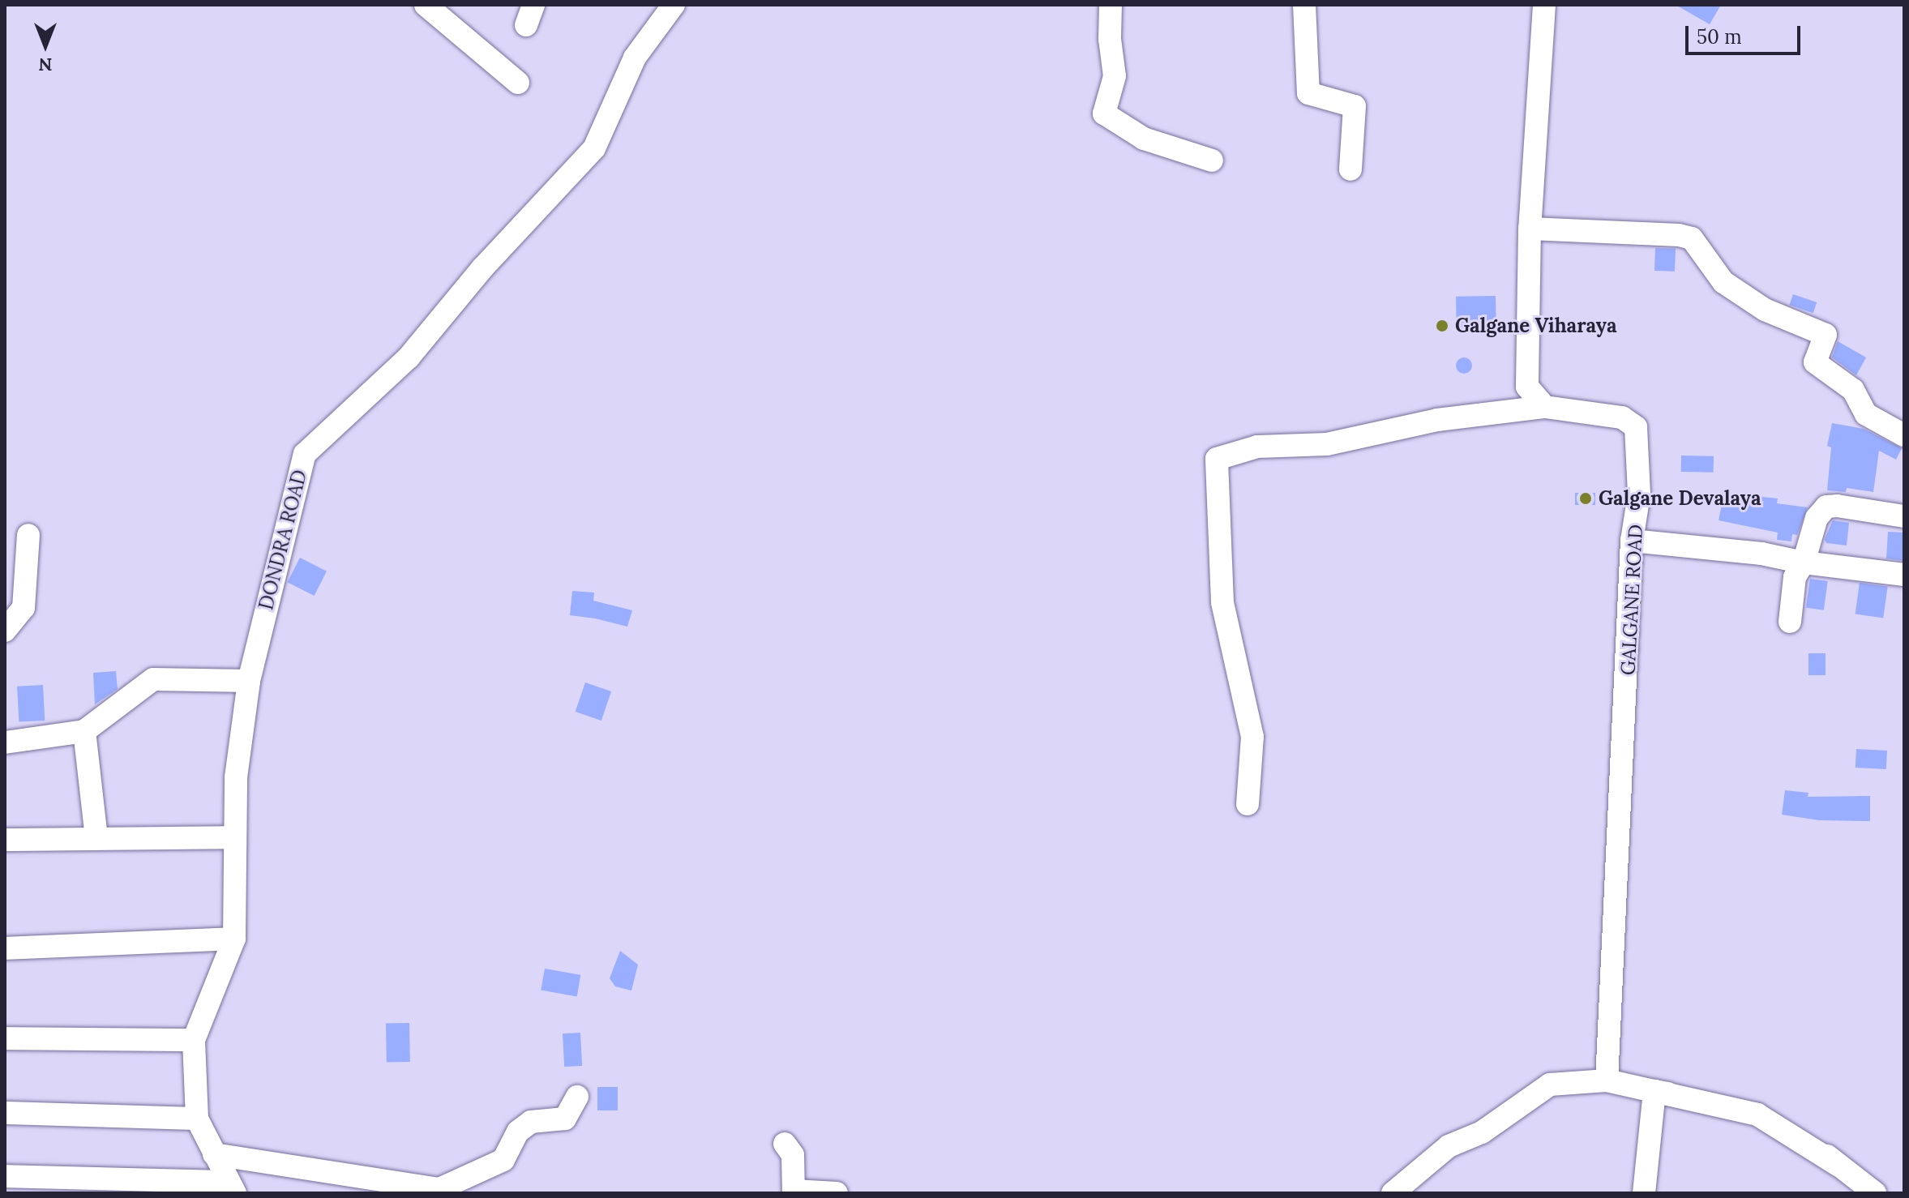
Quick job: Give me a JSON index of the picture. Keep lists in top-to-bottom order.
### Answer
{
  "streets": {
    "street": ["DONDRA ROAD", "GALGANE ROAD"]
  },
  "places": ["Galgane Viharaya", "Galgane Devalaya"],
  "scale_bar": "50 m",
  "north": "bottom"
}
